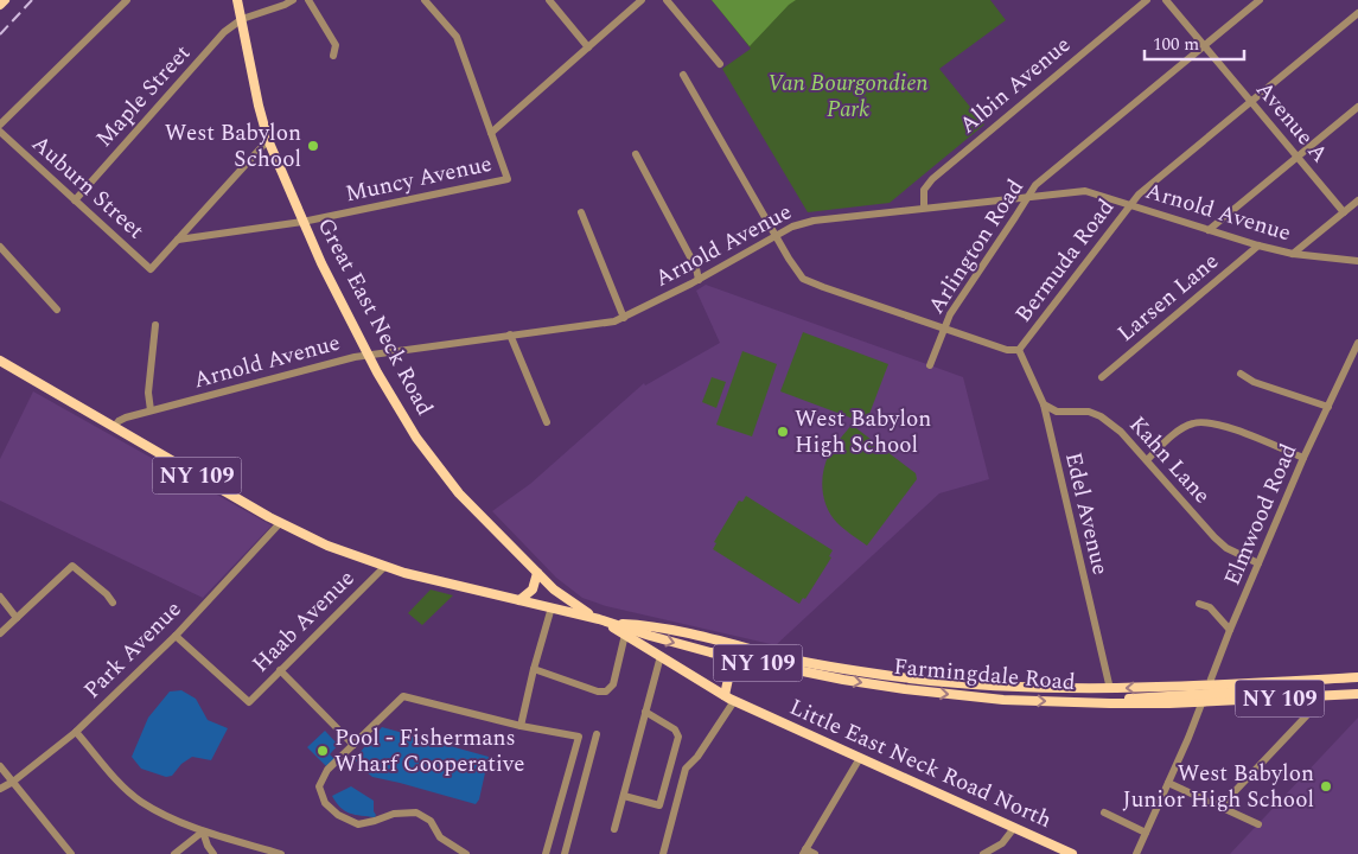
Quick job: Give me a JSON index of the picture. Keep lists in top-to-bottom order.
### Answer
{
  "streets": {
    "main road": [
      "Great East Neck Road",
      "NY 109",
      "Farmingdale Road",
      "Little East Neck Road North"
    ],
    "street": [
      "Albin Avenue",
      "Maple Street",
      "Avenue A",
      "Muncy Avenue",
      "Auburn Street",
      "Arnold Avenue",
      "Arlington Road",
      "Bermuda Road",
      "Larsen Lane",
      "Kahn Lane",
      "Edel Avenue",
      "Elmwood Road",
      "Haab Avenue",
      "Park Avenue"
    ]
  },
  "crossings": [
    ["Albin Avenue", "Arnold Avenue"],
    ["Maple Street", "Auburn Street"],
    ["Maple Street", "Great East Neck Road"],
    ["Avenue A", "Arlington Road"],
    ["Avenue A", "Bermuda Road"],
    ["Muncy Avenue", "Auburn Street"],
    ["Muncy Avenue", "Great East Neck Road"],
    ["Arnold Avenue", "Arlington Road"],
    ["Arnold Avenue", "Bermuda Road"],
    ["Arnold Avenue", "Larsen Lane"],
    ["Arnold Avenue", "Great East Neck Road"],
    ["Arnold Avenue", "NY 109"],
    ["Bermuda Road", "Edel Avenue"],
    ["Great East Neck Road", "NY 109"],
    ["Great East Neck Road", "Farmingdale Road"],
    ["Great East Neck Road", "Little East Neck Road North"],
    ["Kahn Lane", "Edel Avenue"],
    ["Kahn Lane", "Elmwood Road"],
    ["NY 109", "Elmwood Road"],
    ["NY 109", "Haab Avenue"],
    ["NY 109", "Park Avenue"],
    ["NY 109", "Farmingdale Road"],
    ["NY 109", "Little East Neck Road North"],
    ["Edel Avenue", "Farmingdale Road"],
    ["Elmwood Road", "Farmingdale Road"],
    ["Haab Avenue", "Park Avenue"],
    ["Farmingdale Road", "Little East Neck Road North"]
  ],
  "parks": ["Van Bourgondien Park"],
  "places": [
    "West Babylon School",
    "West Babylon High School",
    "Pool - Fishermans Wharf Cooperative",
    "West Babylon Junior High School"
  ],
  "scale_bar": "100 m"
}
